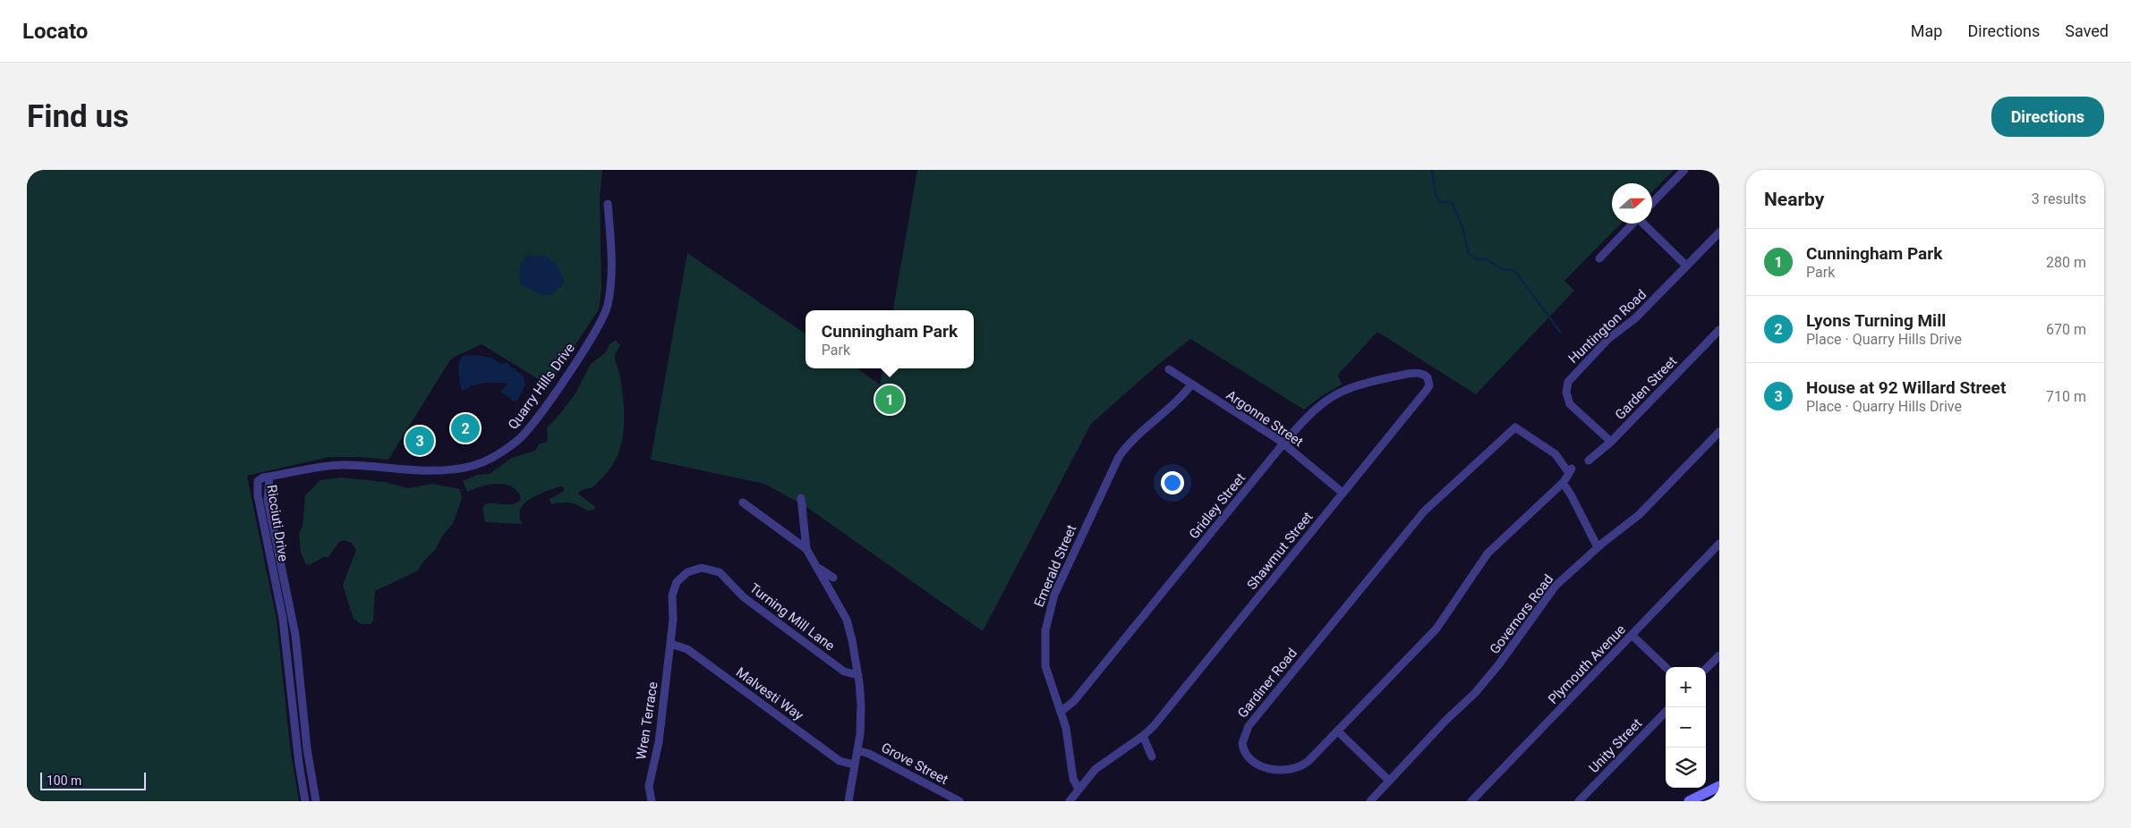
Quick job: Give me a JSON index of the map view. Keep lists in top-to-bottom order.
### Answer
{
  "streets": {
    "street": [
      "Huntington Road",
      "Quarry Hills Drive",
      "Garden Street",
      "Argonne Street",
      "Gridley Street",
      "Ricciuti Drive",
      "Shawmut Street",
      "Emerald Street",
      "Governors Road",
      "Turning Mill Lane",
      "Plymouth Avenue",
      "Gardiner Road",
      "Malvesti Way",
      "Wren Terrace",
      "Unity Street",
      "Grove Street"
    ]
  },
  "crossings": [
    ["Huntington Road", "Garden Street"],
    ["Quarry Hills Drive", "Ricciuti Drive"],
    ["Argonne Street", "Gridley Street"],
    ["Argonne Street", "Shawmut Street"],
    ["Argonne Street", "Emerald Street"],
    ["Gridley Street", "Shawmut Street"],
    ["Gridley Street", "Emerald Street"],
    ["Shawmut Street", "Emerald Street"],
    ["Turning Mill Lane", "Malvesti Way"],
    ["Turning Mill Lane", "Wren Terrace"],
    ["Malvesti Way", "Wren Terrace"]
  ],
  "scale_bar": "100 m",
  "north": "right",
  "page": {
    "header": "Locato",
    "nav": ["Map", "Directions", "Saved"],
    "buttons": "Directions",
    "title": "Find us",
    "heading": ["Nearby", "3 results"],
    "list": [
      {
        "mark": "1",
        "name": "Cunningham Park",
        "note": "Park",
        "value": "280 m"
      },
      {
        "mark": "2",
        "name": "Lyons Turning Mill",
        "note": "Place · Quarry Hills Drive",
        "value": "670 m"
      },
      {
        "mark": "3",
        "name": "House at 92 Willard Street",
        "note": "Place · Quarry Hills Drive",
        "value": "710 m"
      }
    ],
    "popup": ["Cunningham Park", "Park"],
    "pins": ["1", "2", "3"],
    "map_buttons": ["+", "−"],
    "scale": "100 m"
  }
}
